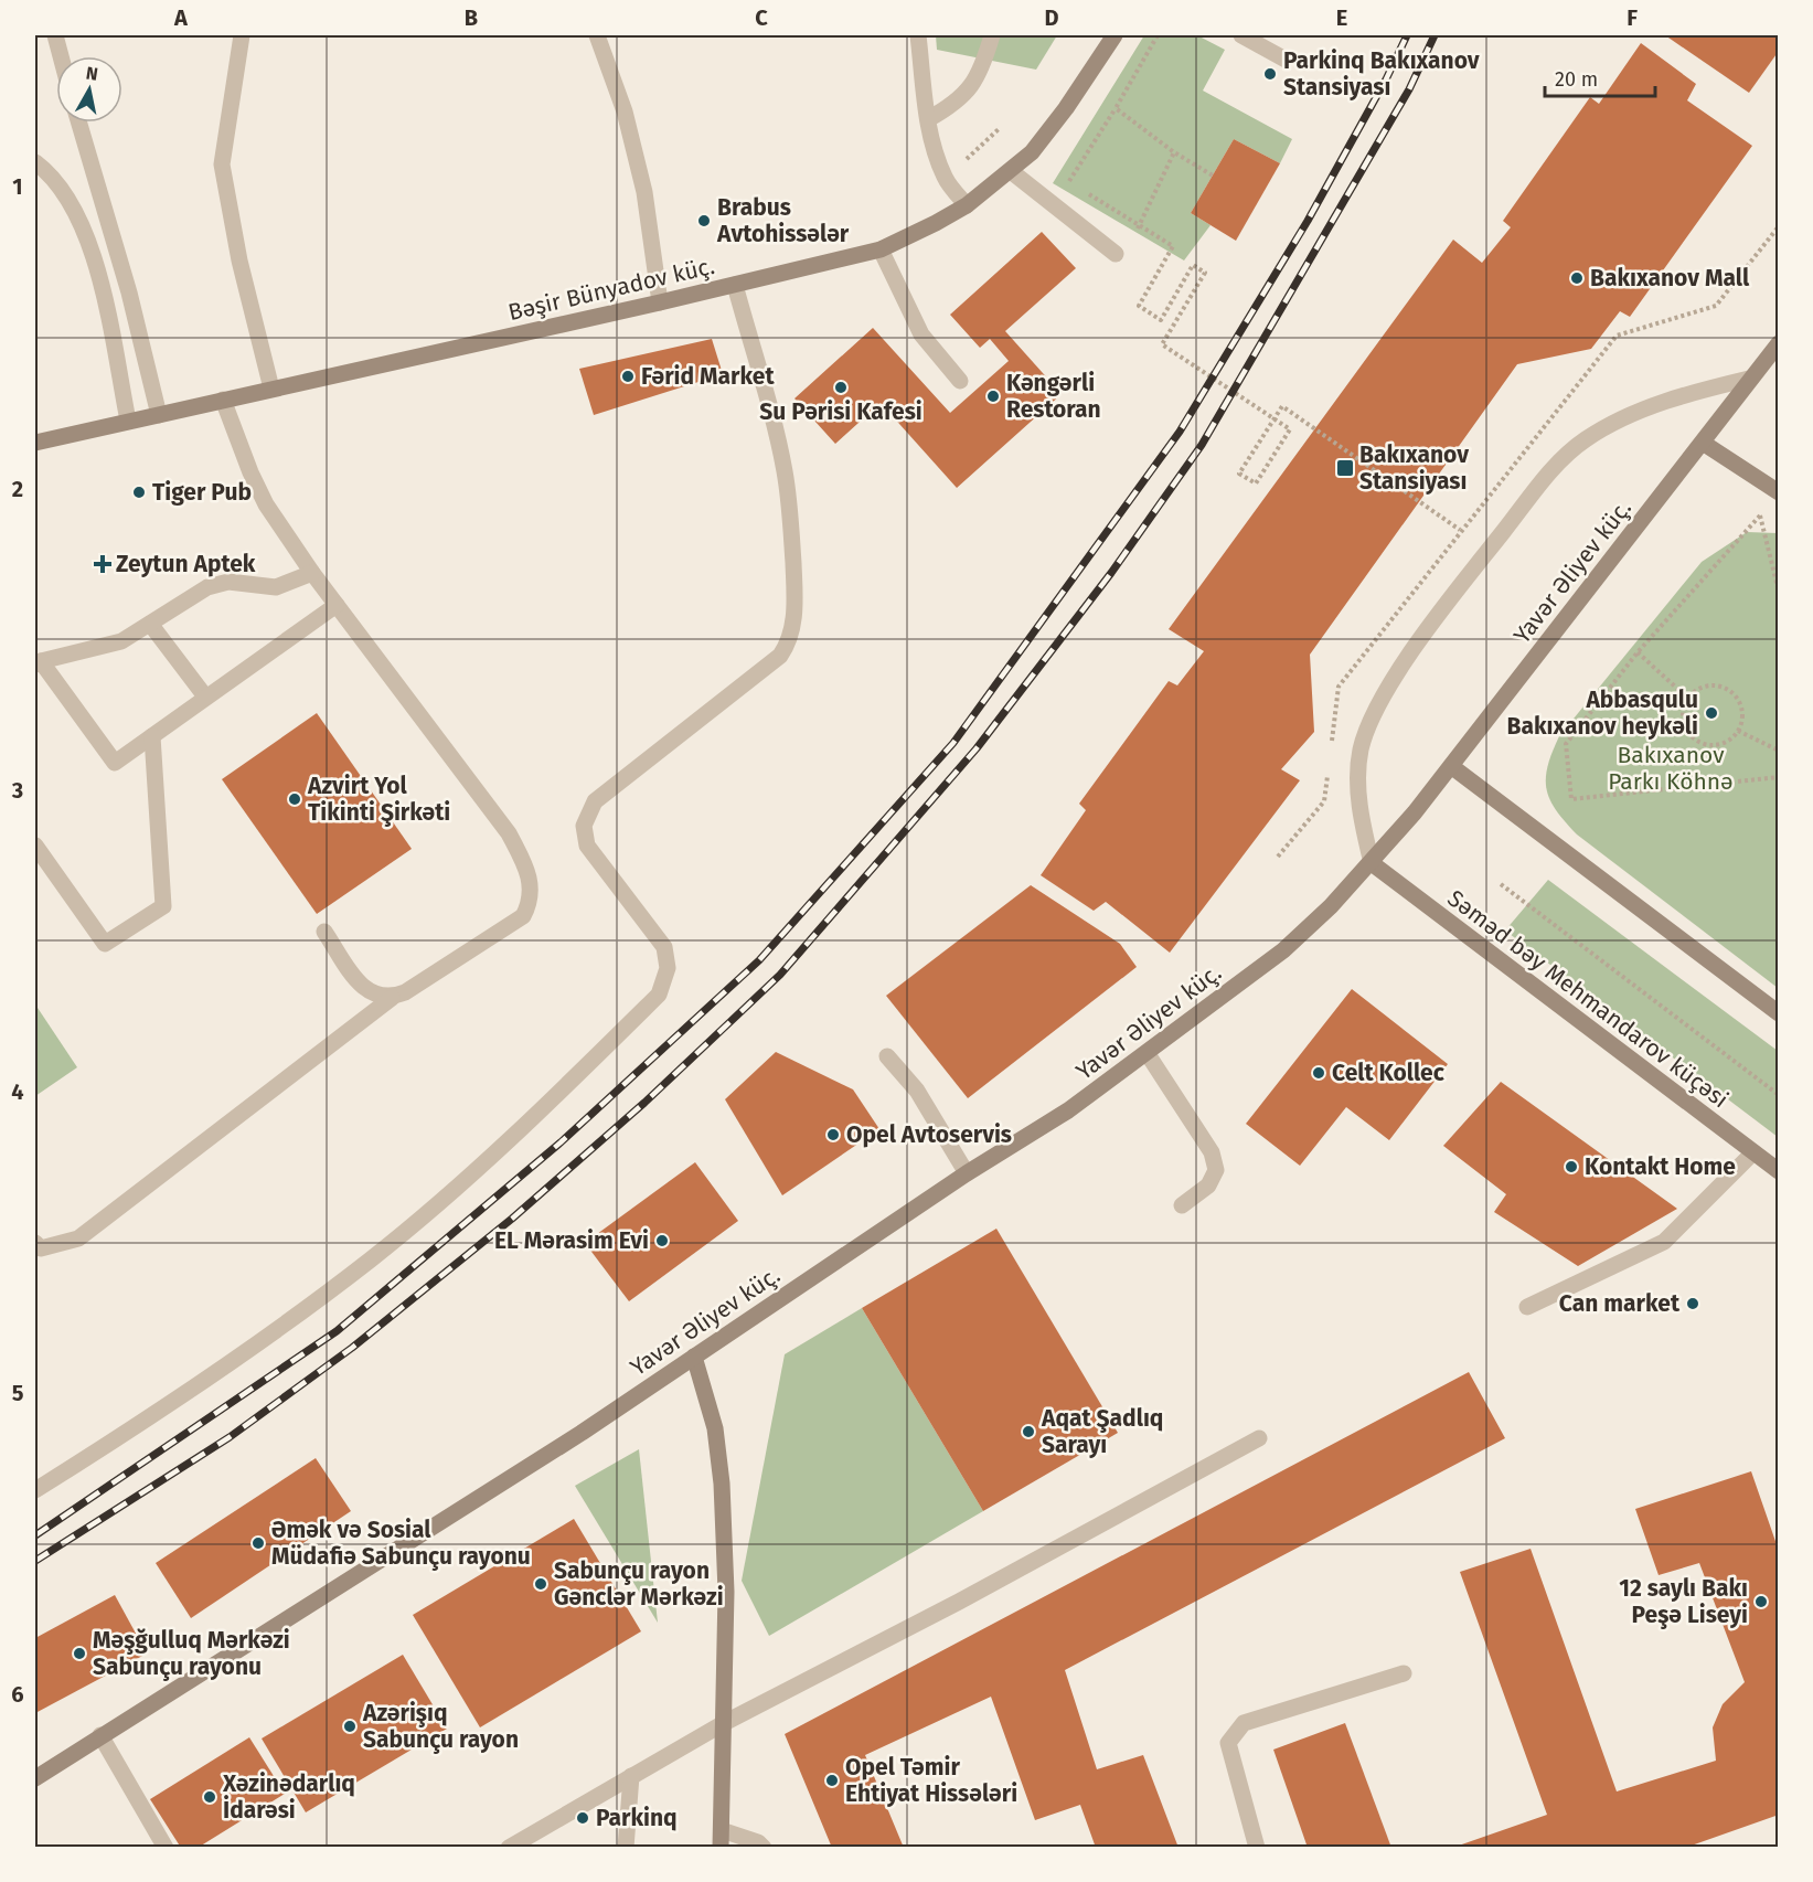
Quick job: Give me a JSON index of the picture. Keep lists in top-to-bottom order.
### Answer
{
  "streets": {
    "street": ["Bəşir Bünyadov küç.", "Yavər Əliyev küç.", "Səməd bəy Mehmandarov küçəsi"]
  },
  "crossings": [
    ["Yavər Əliyev küç.", "Səməd bəy Mehmandarov küçəsi"]
  ],
  "parks": ["Bakıxanov Parkı Köhnə"],
  "places": {
    "other": [
      "Parkinq Bakıxanov Stansiyası",
      "Brabus Avtohissələr",
      "Bakıxanov Mall",
      "Fərid Market",
      "Su Pərisi Kafesi",
      "Kəngərli Restoran",
      "Tiger Pub",
      "Abbasqulu Bakıxanov heykəli",
      "Azvirt Yol Tikinti Şirkəti",
      "Celt Kollec",
      "Opel Avtoservis",
      "Kontakt Home",
      "EL Mərasim Evi",
      "Can market",
      "Aqat Şadlıq Sarayı",
      "Əmək və Sosial Müdafiə Sabunçu rayonu",
      "Sabunçu rayon Gənclər Mərkəzi",
      "12 saylı Bakı Peşə Liseyi",
      "Məşğulluq Mərkəzi Sabunçu rayonu",
      "Azərişıq Sabunçu rayon",
      "Opel Təmir Ehtiyat Hissələri",
      "Xəzinədarlıq İdarəsi",
      "Parkinq"
    ],
    "transit": ["Bakıxanov Stansiyası"],
    "health": ["Zeytun Aptek"]
  },
  "scale_bar": "20 m",
  "north": "top",
  "grid": {
    "columns": [
      "A",
      "B",
      "C",
      "D",
      "E",
      "F"
    ],
    "rows": [
      "1",
      "2",
      "3",
      "4",
      "5",
      "6"
    ]
  }
}
